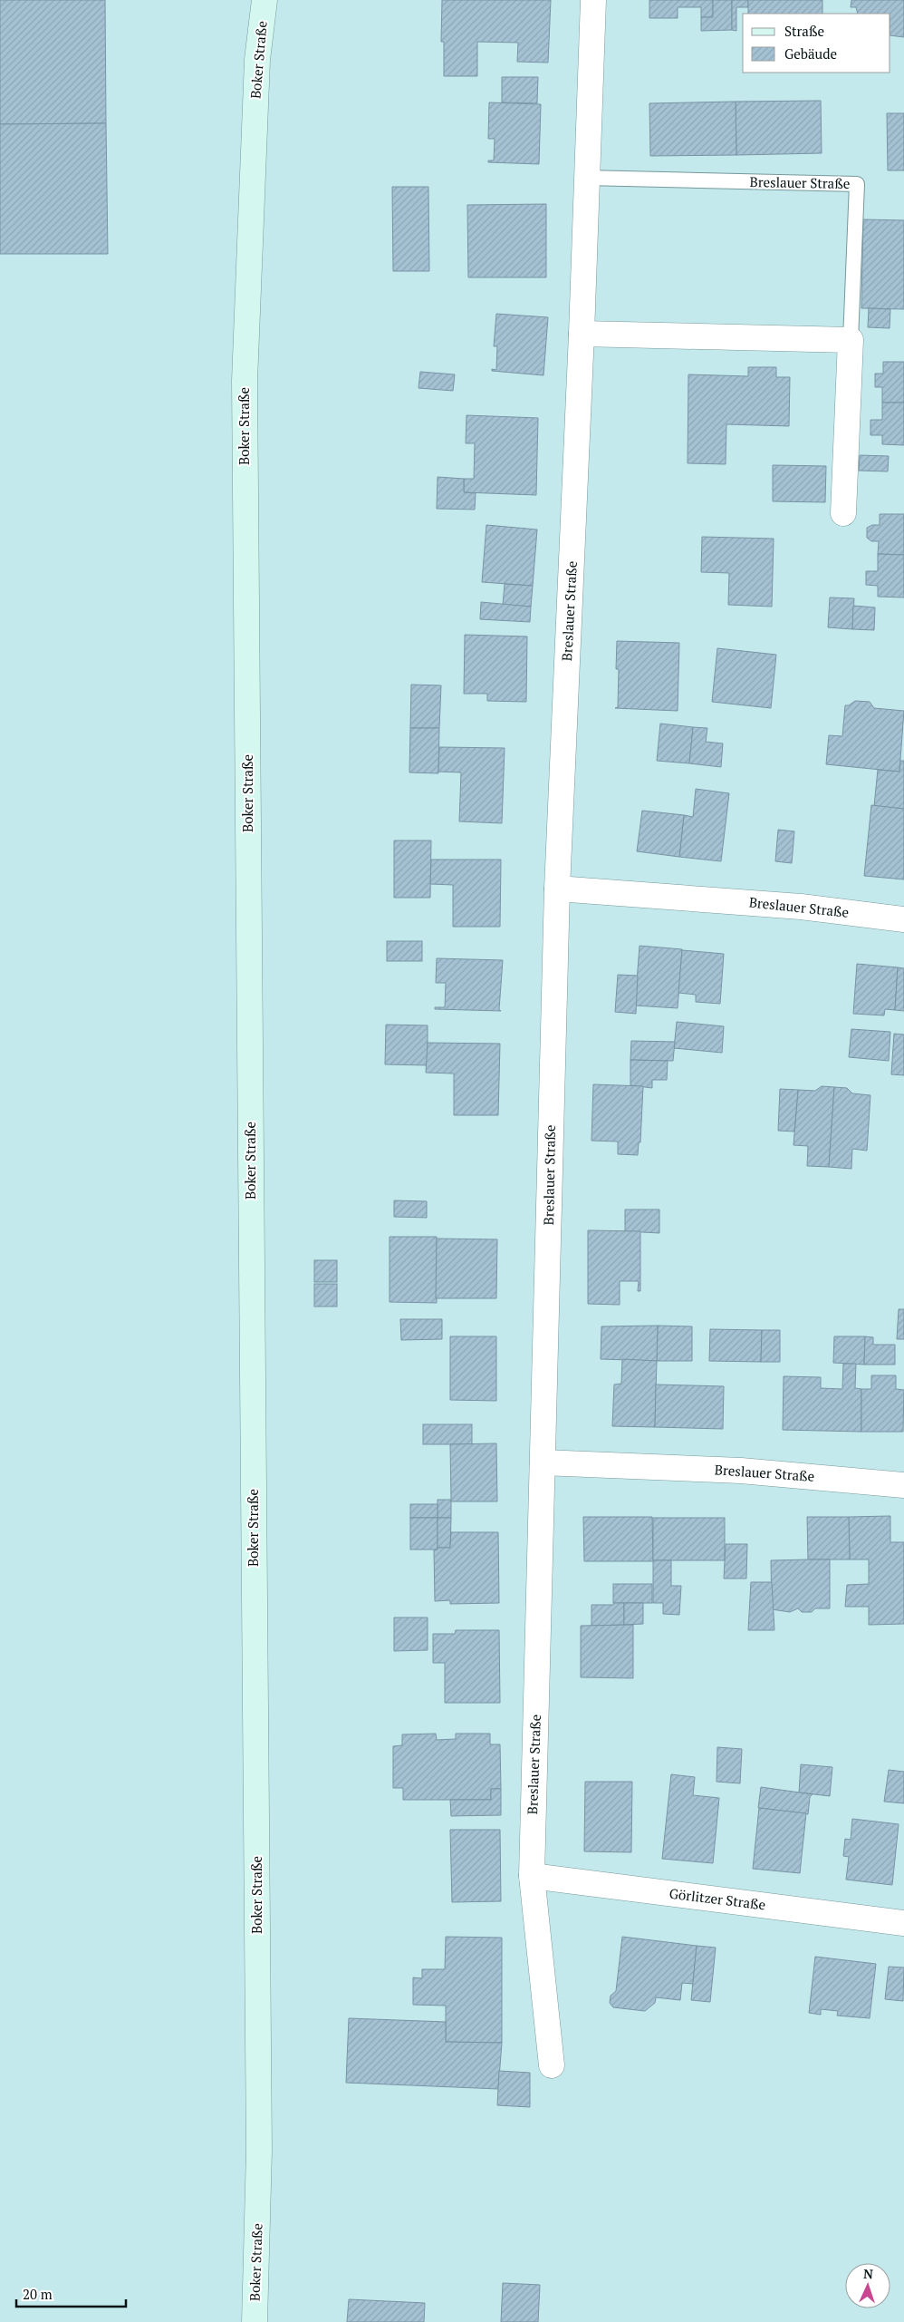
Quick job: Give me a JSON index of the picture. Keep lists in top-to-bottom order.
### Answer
{
  "streets": {
    "main road": ["Boker Straße"],
    "street": ["Breslauer Straße", "Görlitzer Straße"]
  },
  "crossings": [
    ["Breslauer Straße", "Görlitzer Straße"]
  ],
  "legend": ["Straße", "Gebäude"],
  "scale_bar": "20 m",
  "north": "top"
}
